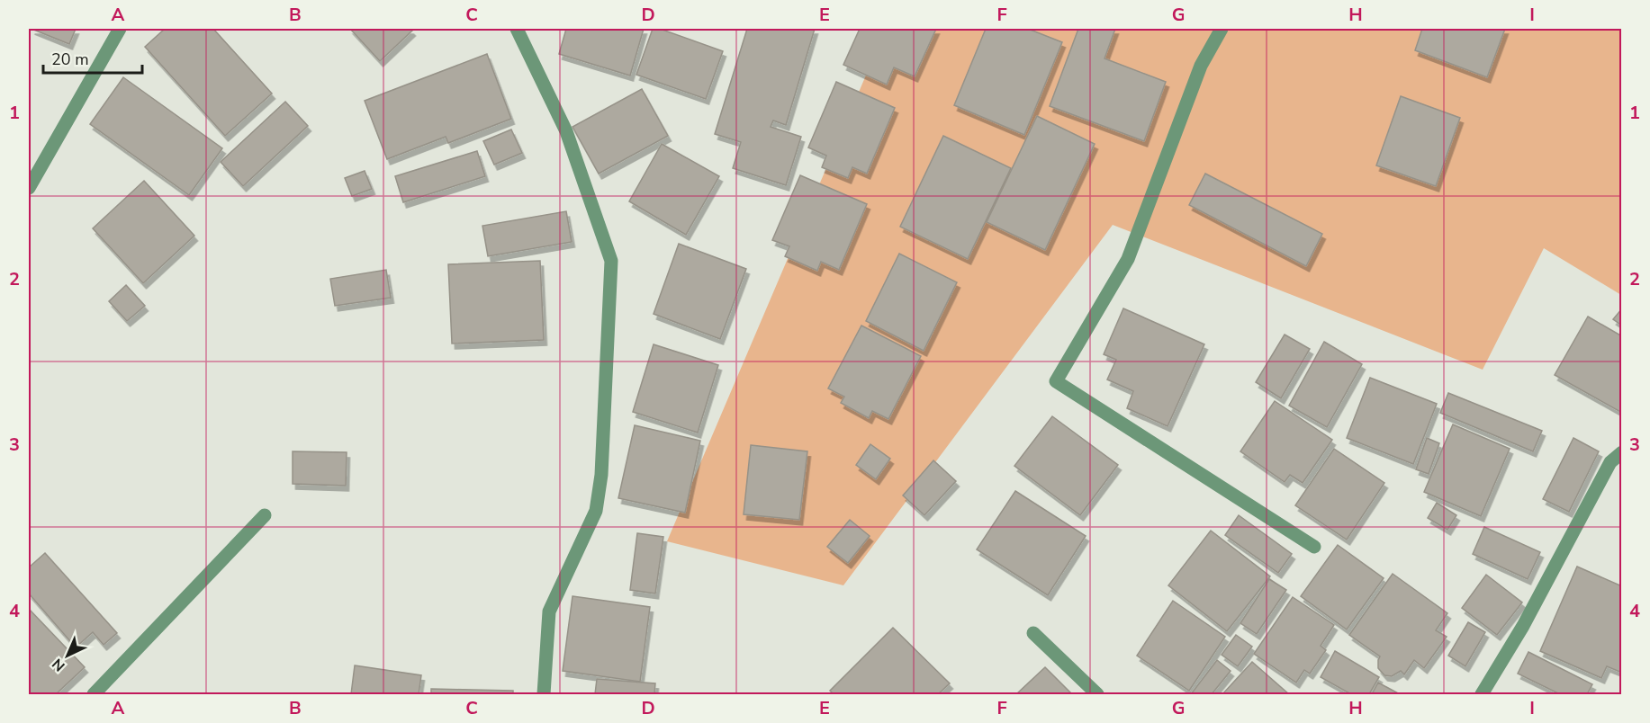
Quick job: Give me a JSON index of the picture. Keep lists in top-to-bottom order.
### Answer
{
  "scale_bar": "20 m",
  "north": "bottom left",
  "grid": {
    "columns": [
      "A",
      "B",
      "C",
      "D",
      "E",
      "F",
      "G",
      "H",
      "I"
    ],
    "rows": [
      "1",
      "2",
      "3",
      "4"
    ]
  }
}
